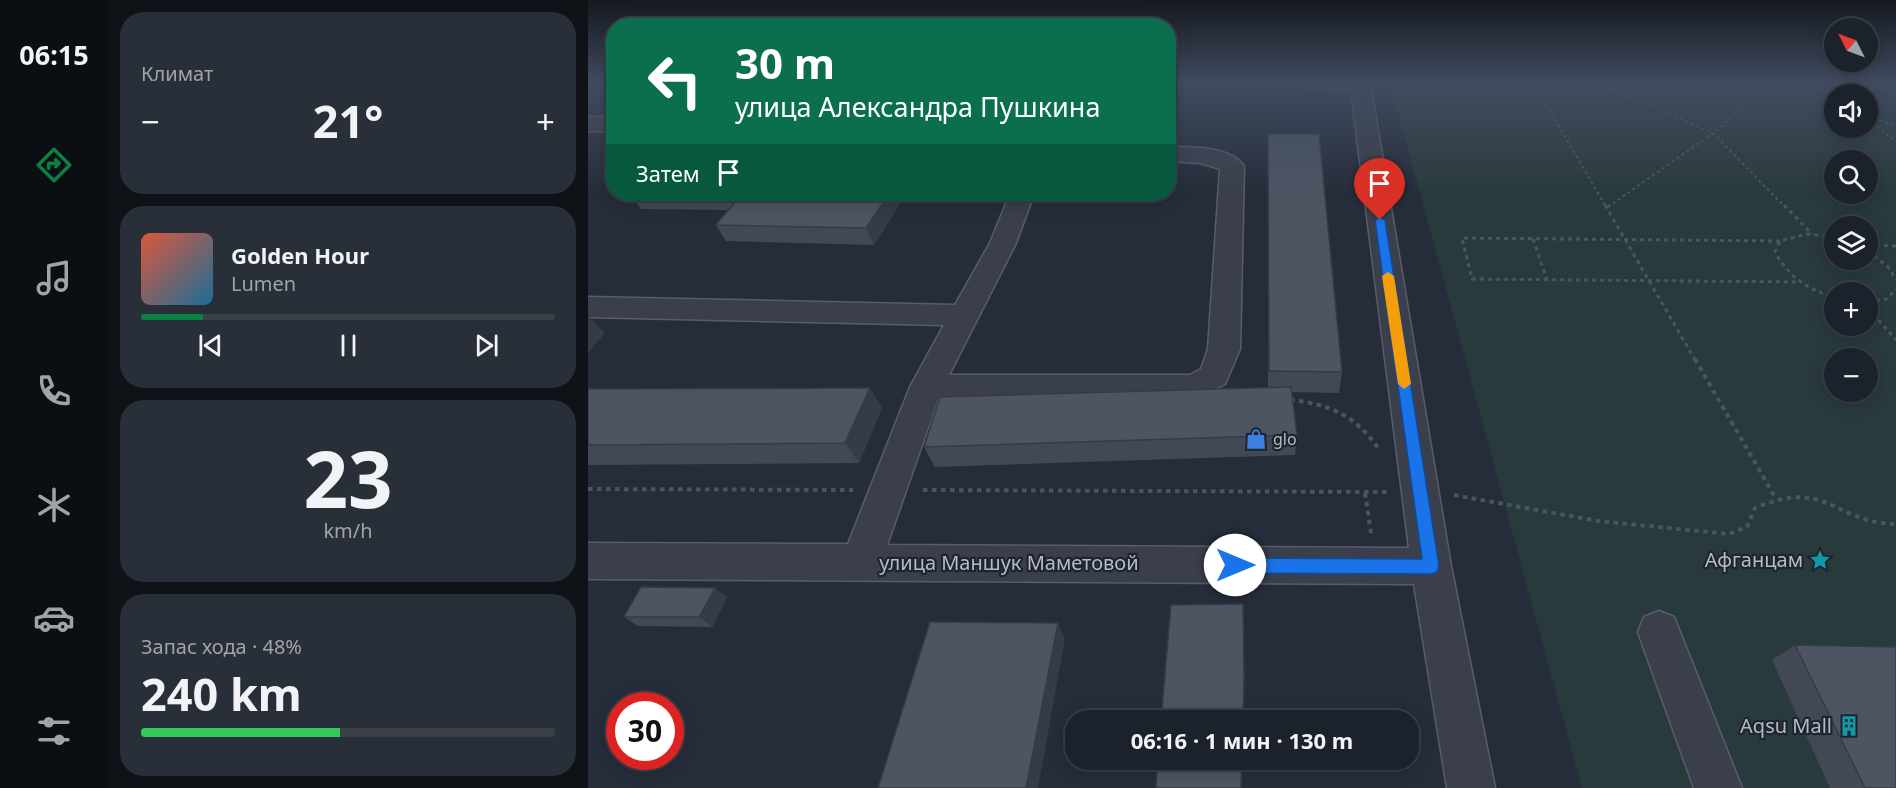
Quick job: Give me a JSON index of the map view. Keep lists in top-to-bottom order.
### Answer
{
  "streets": {
    "street": ["улица Маншук Маметовой"]
  },
  "places": {
    "shop": ["glo"],
    "place": ["Афганцам"],
    "building": ["Аqsu Mall"]
  },
  "north": "top left",
  "page": {
    "tabs": "06:15",
    "tile": [
      "Климат",
      ["23", "km/h"],
      ["Запас хода · 48%", "240 km"]
    ],
    "map_buttons": ["+", "−"],
    "turn": ["30 m", "улица Александра Пушкина"],
    "heat": ["−", "21°", "+"],
    "then": "Затем",
    "song": ["Golden Hour", "Lumen"],
    "limit": "30",
    "trip": "06:16 · 1 мин · 130 m"
  }
}
